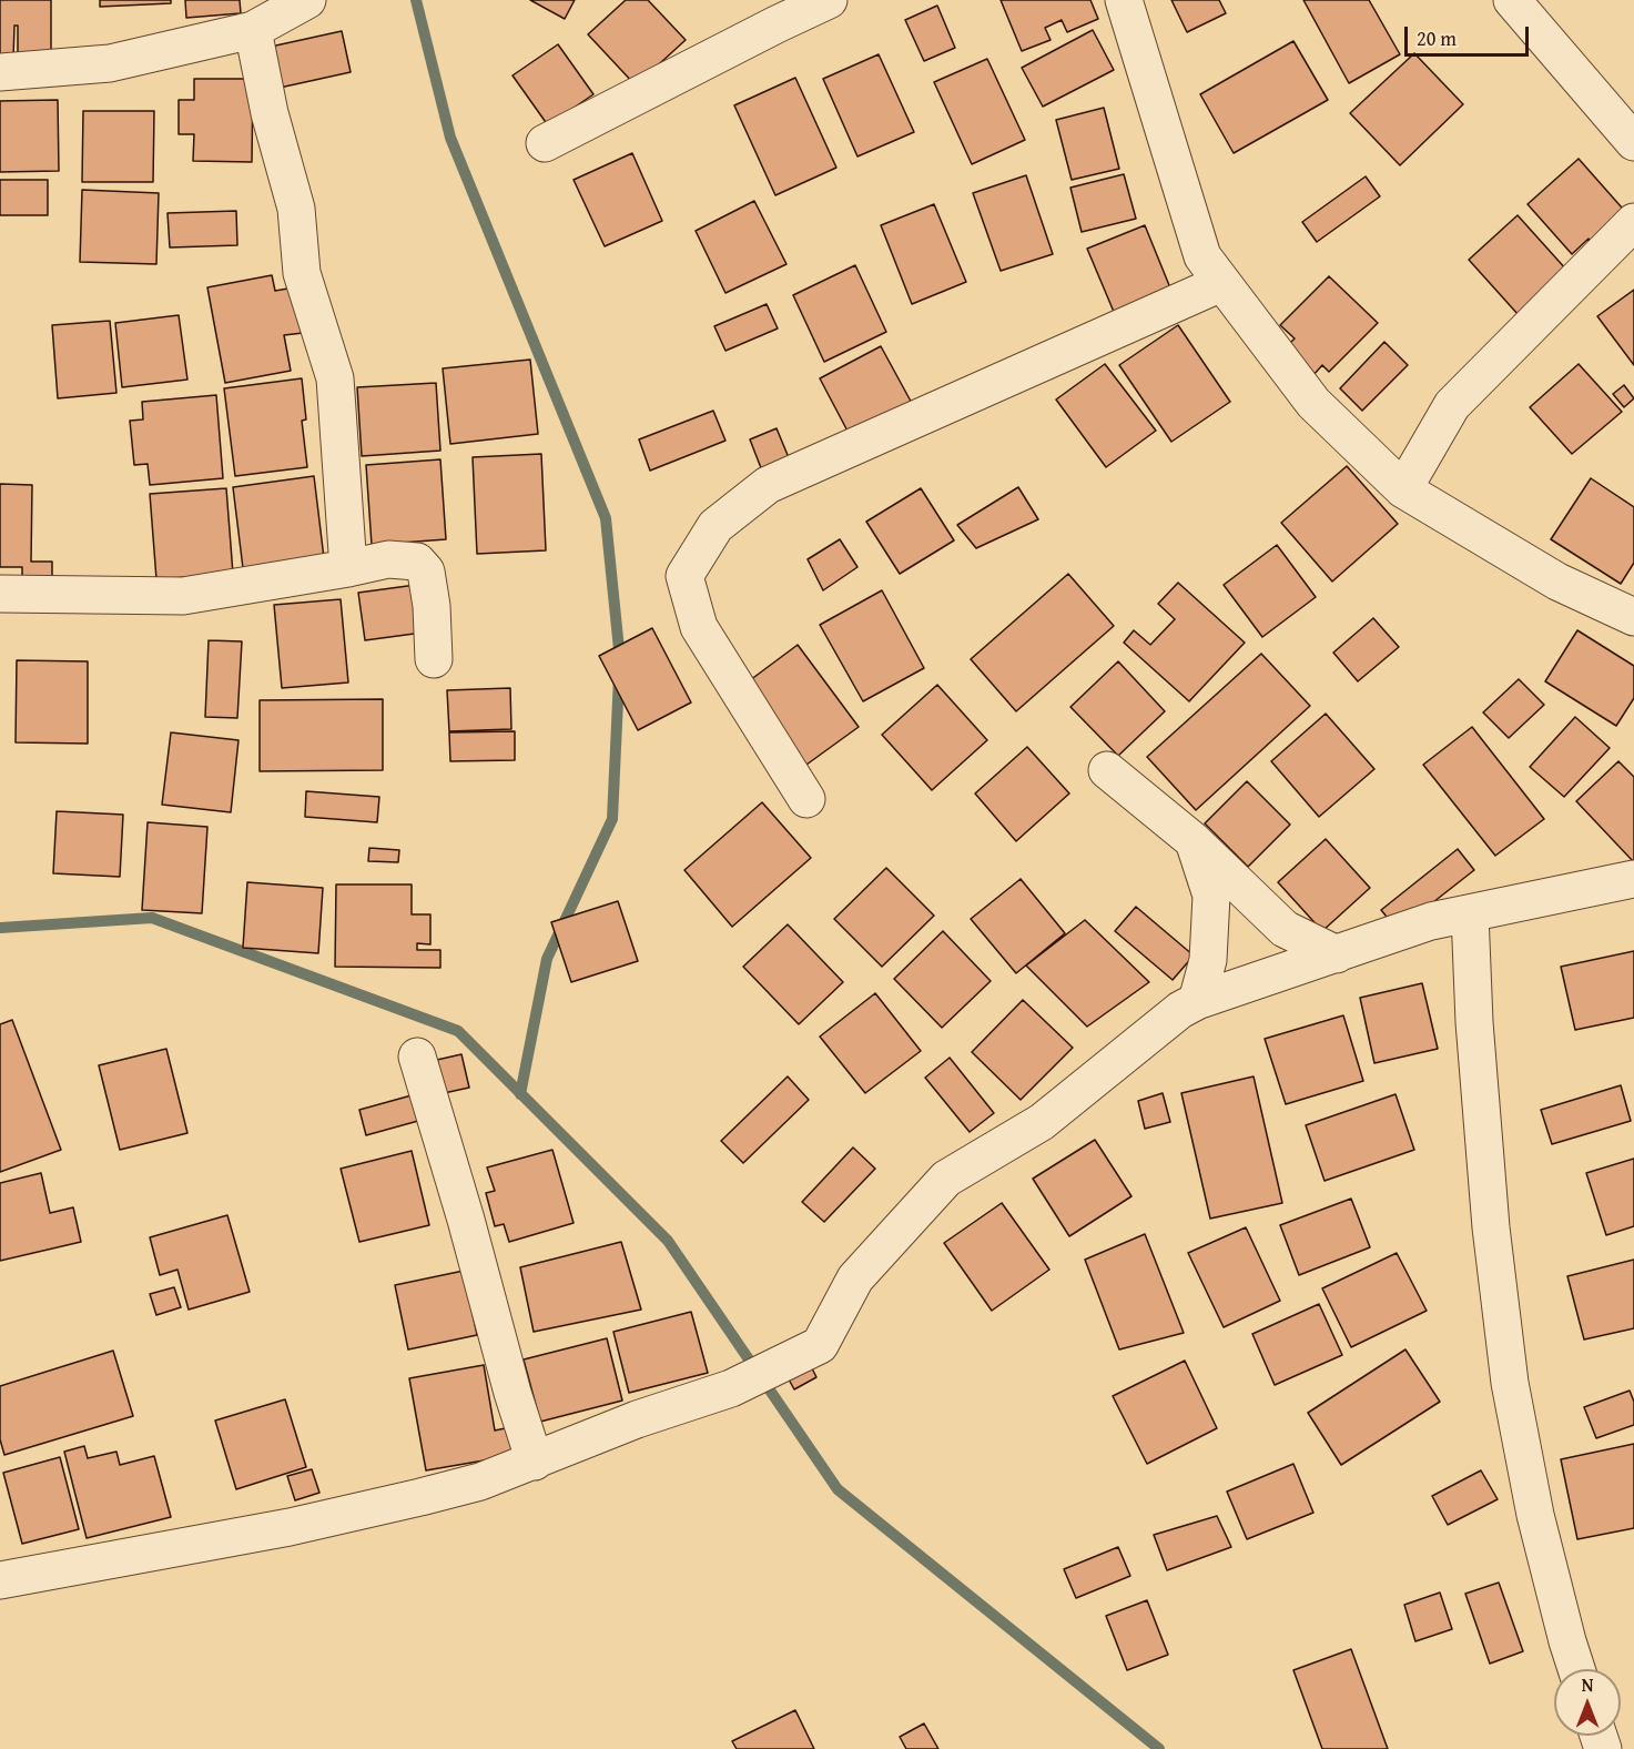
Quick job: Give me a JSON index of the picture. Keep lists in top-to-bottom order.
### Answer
{
  "scale_bar": "20 m",
  "north": "top"
}
